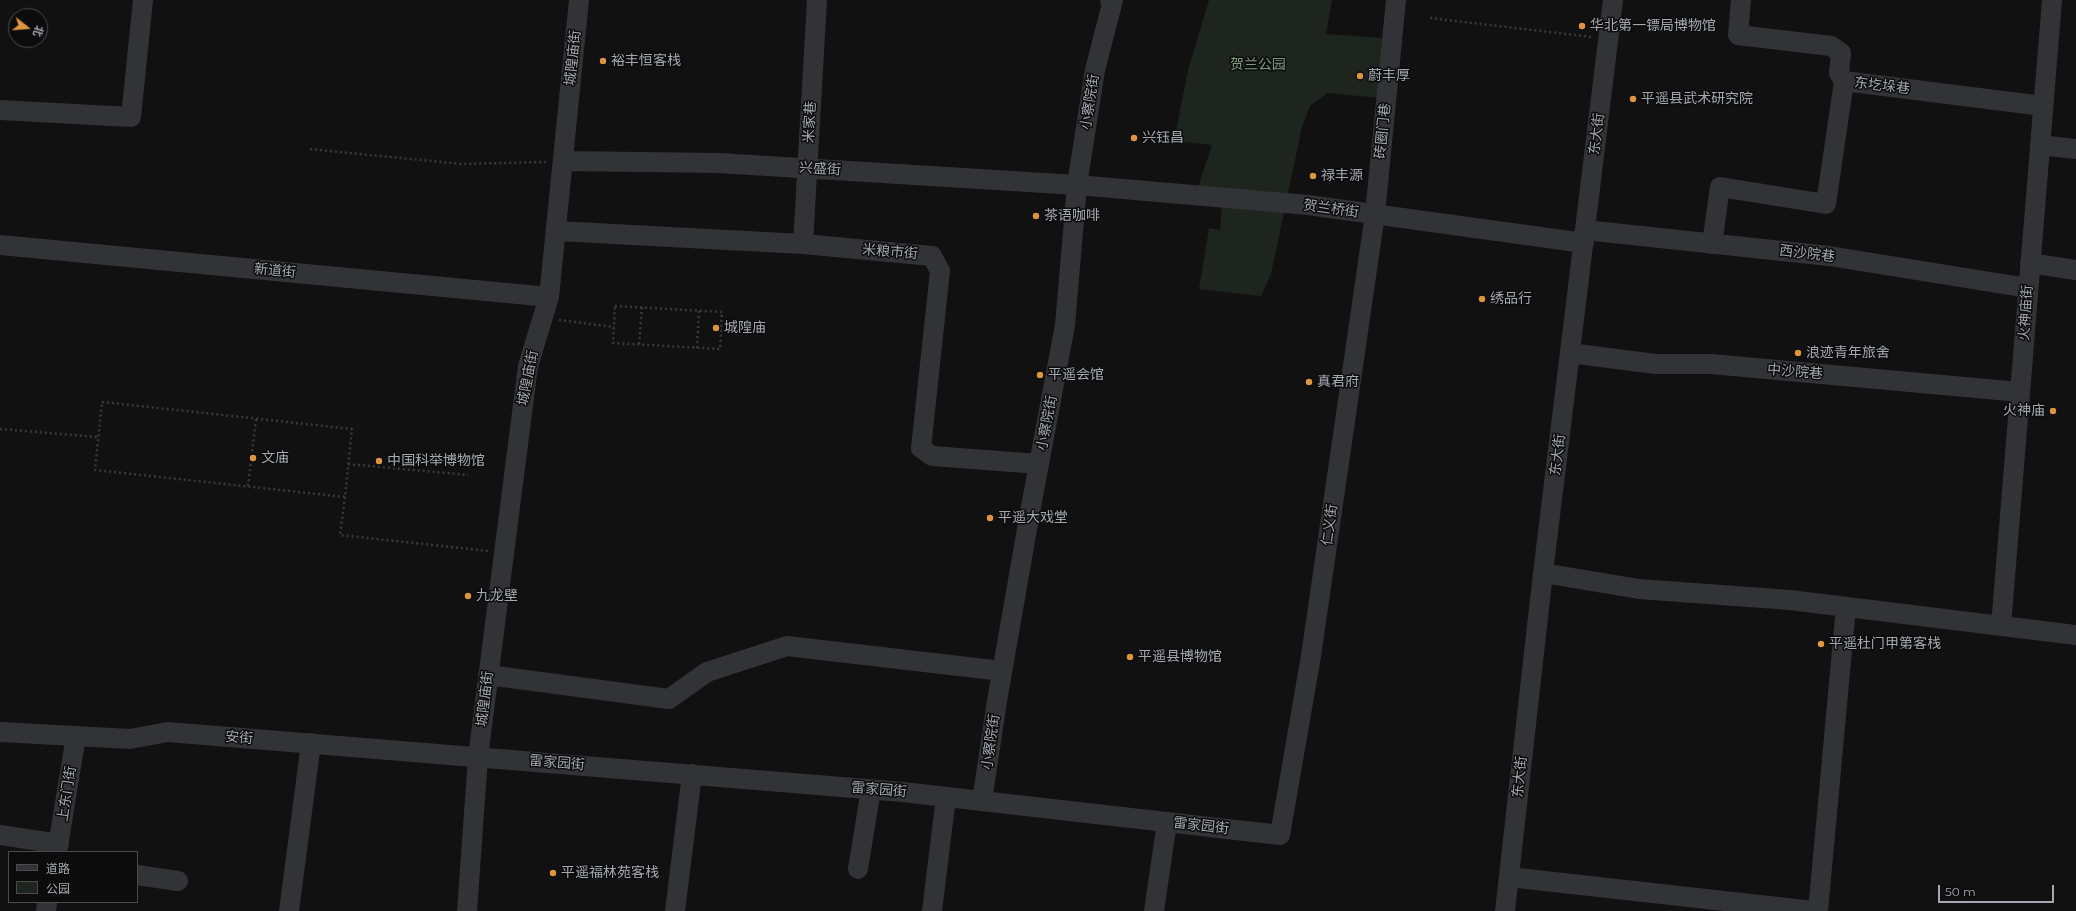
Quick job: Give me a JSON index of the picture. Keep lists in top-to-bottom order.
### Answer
{
  "streets": {
    "street": [
      "城隍庙街",
      "东圪垛巷",
      "小察院街",
      "米家巷",
      "砖圈门巷",
      "东大街",
      "兴盛街",
      "贺兰桥街",
      "米粮市街",
      "西沙院巷",
      "新道街",
      "火神庙街",
      "中沙院巷",
      "仁义街",
      "安街",
      "雷家园街",
      "上东门街"
    ]
  },
  "crossings": [
    ["城隍庙街", "兴盛街"],
    ["城隍庙街", "米粮市街"],
    ["城隍庙街", "新道街"],
    ["城隍庙街", "安街"],
    ["城隍庙街", "雷家园街"],
    ["东圪垛巷", "火神庙街"],
    ["小察院街", "兴盛街"],
    ["小察院街", "贺兰桥街"],
    ["小察院街", "米粮市街"],
    ["小察院街", "雷家园街"],
    ["米家巷", "兴盛街"],
    ["米家巷", "米粮市街"],
    ["砖圈门巷", "贺兰桥街"],
    ["砖圈门巷", "仁义街"],
    ["东大街", "贺兰桥街"],
    ["东大街", "西沙院巷"],
    ["东大街", "中沙院巷"],
    ["兴盛街", "贺兰桥街"],
    ["贺兰桥街", "西沙院巷"],
    ["贺兰桥街", "仁义街"],
    ["西沙院巷", "火神庙街"],
    ["火神庙街", "中沙院巷"],
    ["仁义街", "雷家园街"],
    ["安街", "雷家园街"],
    ["安街", "上东门街"]
  ],
  "parks": ["贺兰公园"],
  "places": [
    "华北第一镖局博物馆",
    "裕丰恒客栈",
    "蔚丰厚",
    "平遥县武术研究院",
    "兴钰昌",
    "禄丰源",
    "茶语咖啡",
    "绣品行",
    "城隍庙",
    "浪迹青年旅舍",
    "平遥会馆",
    "真君府",
    "火神庙",
    "文庙",
    "中国科举博物馆",
    "平遥大戏堂",
    "九龙壁",
    "平遥杜门甲第客栈",
    "平遥县博物馆",
    "平遥福林苑客栈"
  ],
  "legend": ["道路", "公园"],
  "scale_bar": "50 m",
  "north": "right"
}
